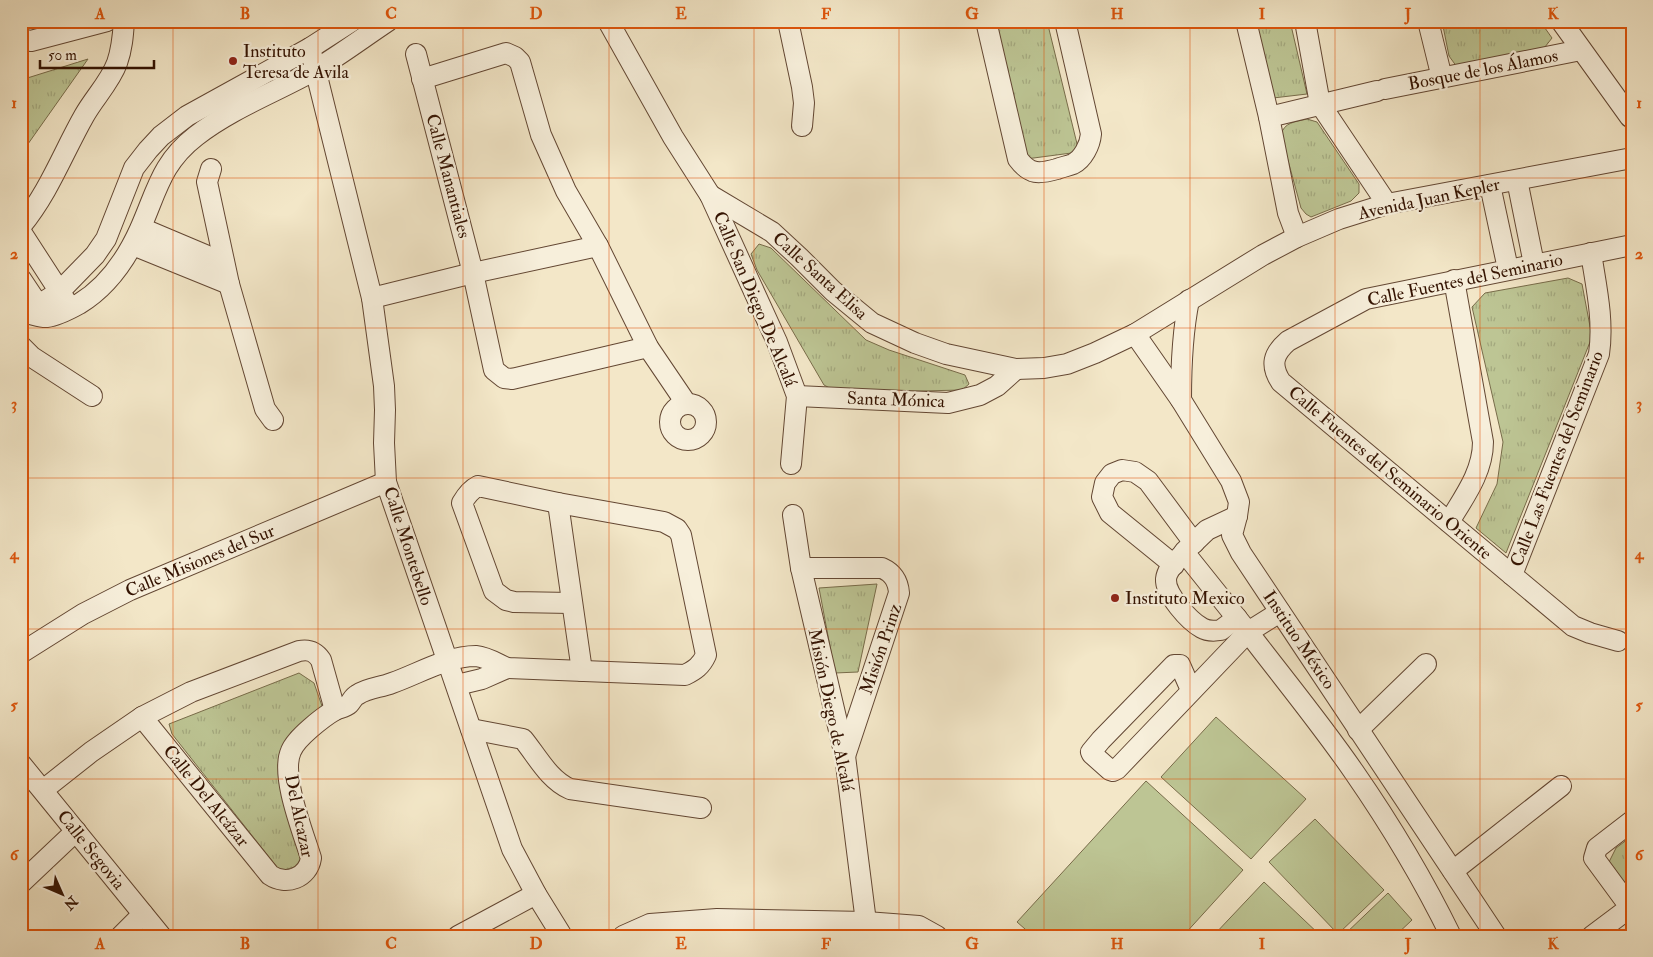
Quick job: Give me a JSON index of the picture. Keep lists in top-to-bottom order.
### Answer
{
  "streets": {
    "street": [
      "Bosque de los Álamos",
      "Calle Manantiales",
      "Avenida Juan Kepler",
      "Calle Santa Elisa",
      "Calle Fuentes del Seminario",
      "Calle San Diego De Alcalá",
      "Santa Mónica",
      "Calle Las Fuentes del Seminario",
      "Calle Fuentes del Seminario Oriente",
      "Calle Montebello",
      "Calle Misiones del Sur",
      "Instituo México",
      "Misión Prinz",
      "Misión Diego de Alcalá",
      "Calle Del Alcázar",
      "Del Alcazar",
      "Calle Segovia"
    ]
  },
  "crossings": [
    ["Avenida Juan Kepler", "Calle Santa Elisa"],
    ["Avenida Juan Kepler", "Instituo México"],
    ["Calle Santa Elisa", "Calle San Diego De Alcalá"],
    ["Calle Santa Elisa", "Santa Mónica"],
    ["Calle Santa Elisa", "Instituo México"],
    ["Calle Fuentes del Seminario", "Calle Las Fuentes del Seminario"],
    ["Calle Fuentes del Seminario", "Calle Fuentes del Seminario Oriente"],
    ["Calle San Diego De Alcalá", "Santa Mónica"],
    ["Calle Las Fuentes del Seminario", "Calle Fuentes del Seminario Oriente"],
    ["Calle Montebello", "Calle Misiones del Sur"],
    ["Calle Montebello", "Del Alcazar"],
    ["Misión Prinz", "Misión Diego de Alcalá"],
    ["Calle Del Alcázar", "Del Alcazar"]
  ],
  "places": ["Instituto Teresa de Avila", "Instituto Mexico"],
  "scale_bar": "50 m",
  "north": "bottom right",
  "grid": {
    "columns": [
      "A",
      "B",
      "C",
      "D",
      "E",
      "F",
      "G",
      "H",
      "I",
      "J",
      "K"
    ],
    "rows": [
      "1",
      "2",
      "3",
      "4",
      "5",
      "6"
    ]
  }
}
